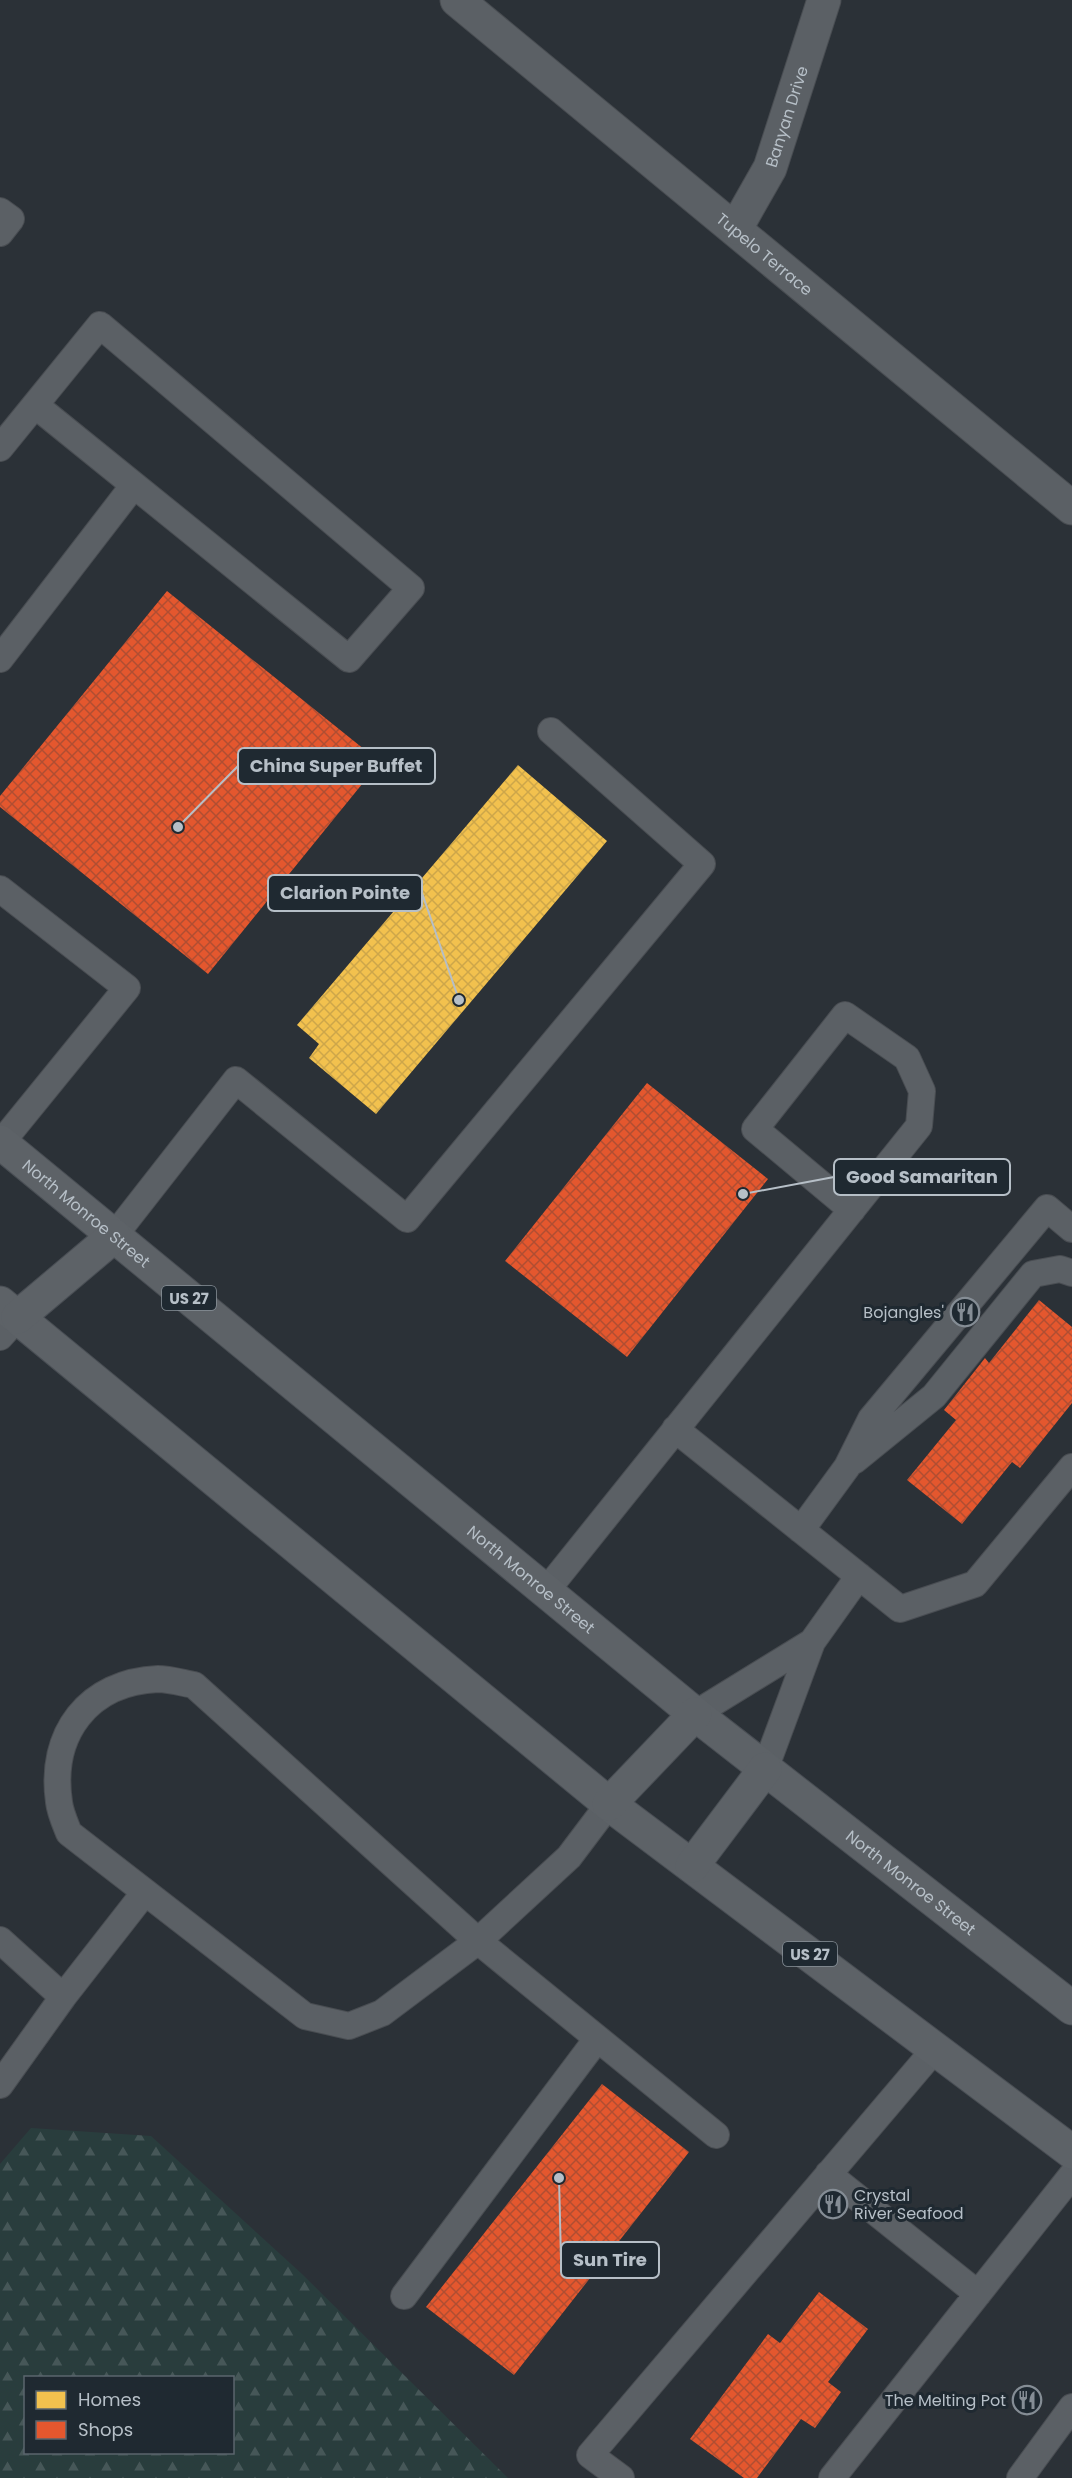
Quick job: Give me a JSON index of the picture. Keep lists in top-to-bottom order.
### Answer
{
  "streets": {
    "main road": ["North Monroe Street", "US 27"],
    "street": ["Banyan Drive", "Tupelo Terrace"]
  },
  "crossings": [
    ["Banyan Drive", "Tupelo Terrace"]
  ],
  "places": {
    "other": [
      "China Super Buffet",
      "Clarion Pointe",
      "Good Samaritan",
      "Sun Tire"
    ],
    "restaurant": ["Bojangles'", "Crystal River Seafood", "The Melting Pot"]
  },
  "legend": ["Homes", "Shops"]
}
